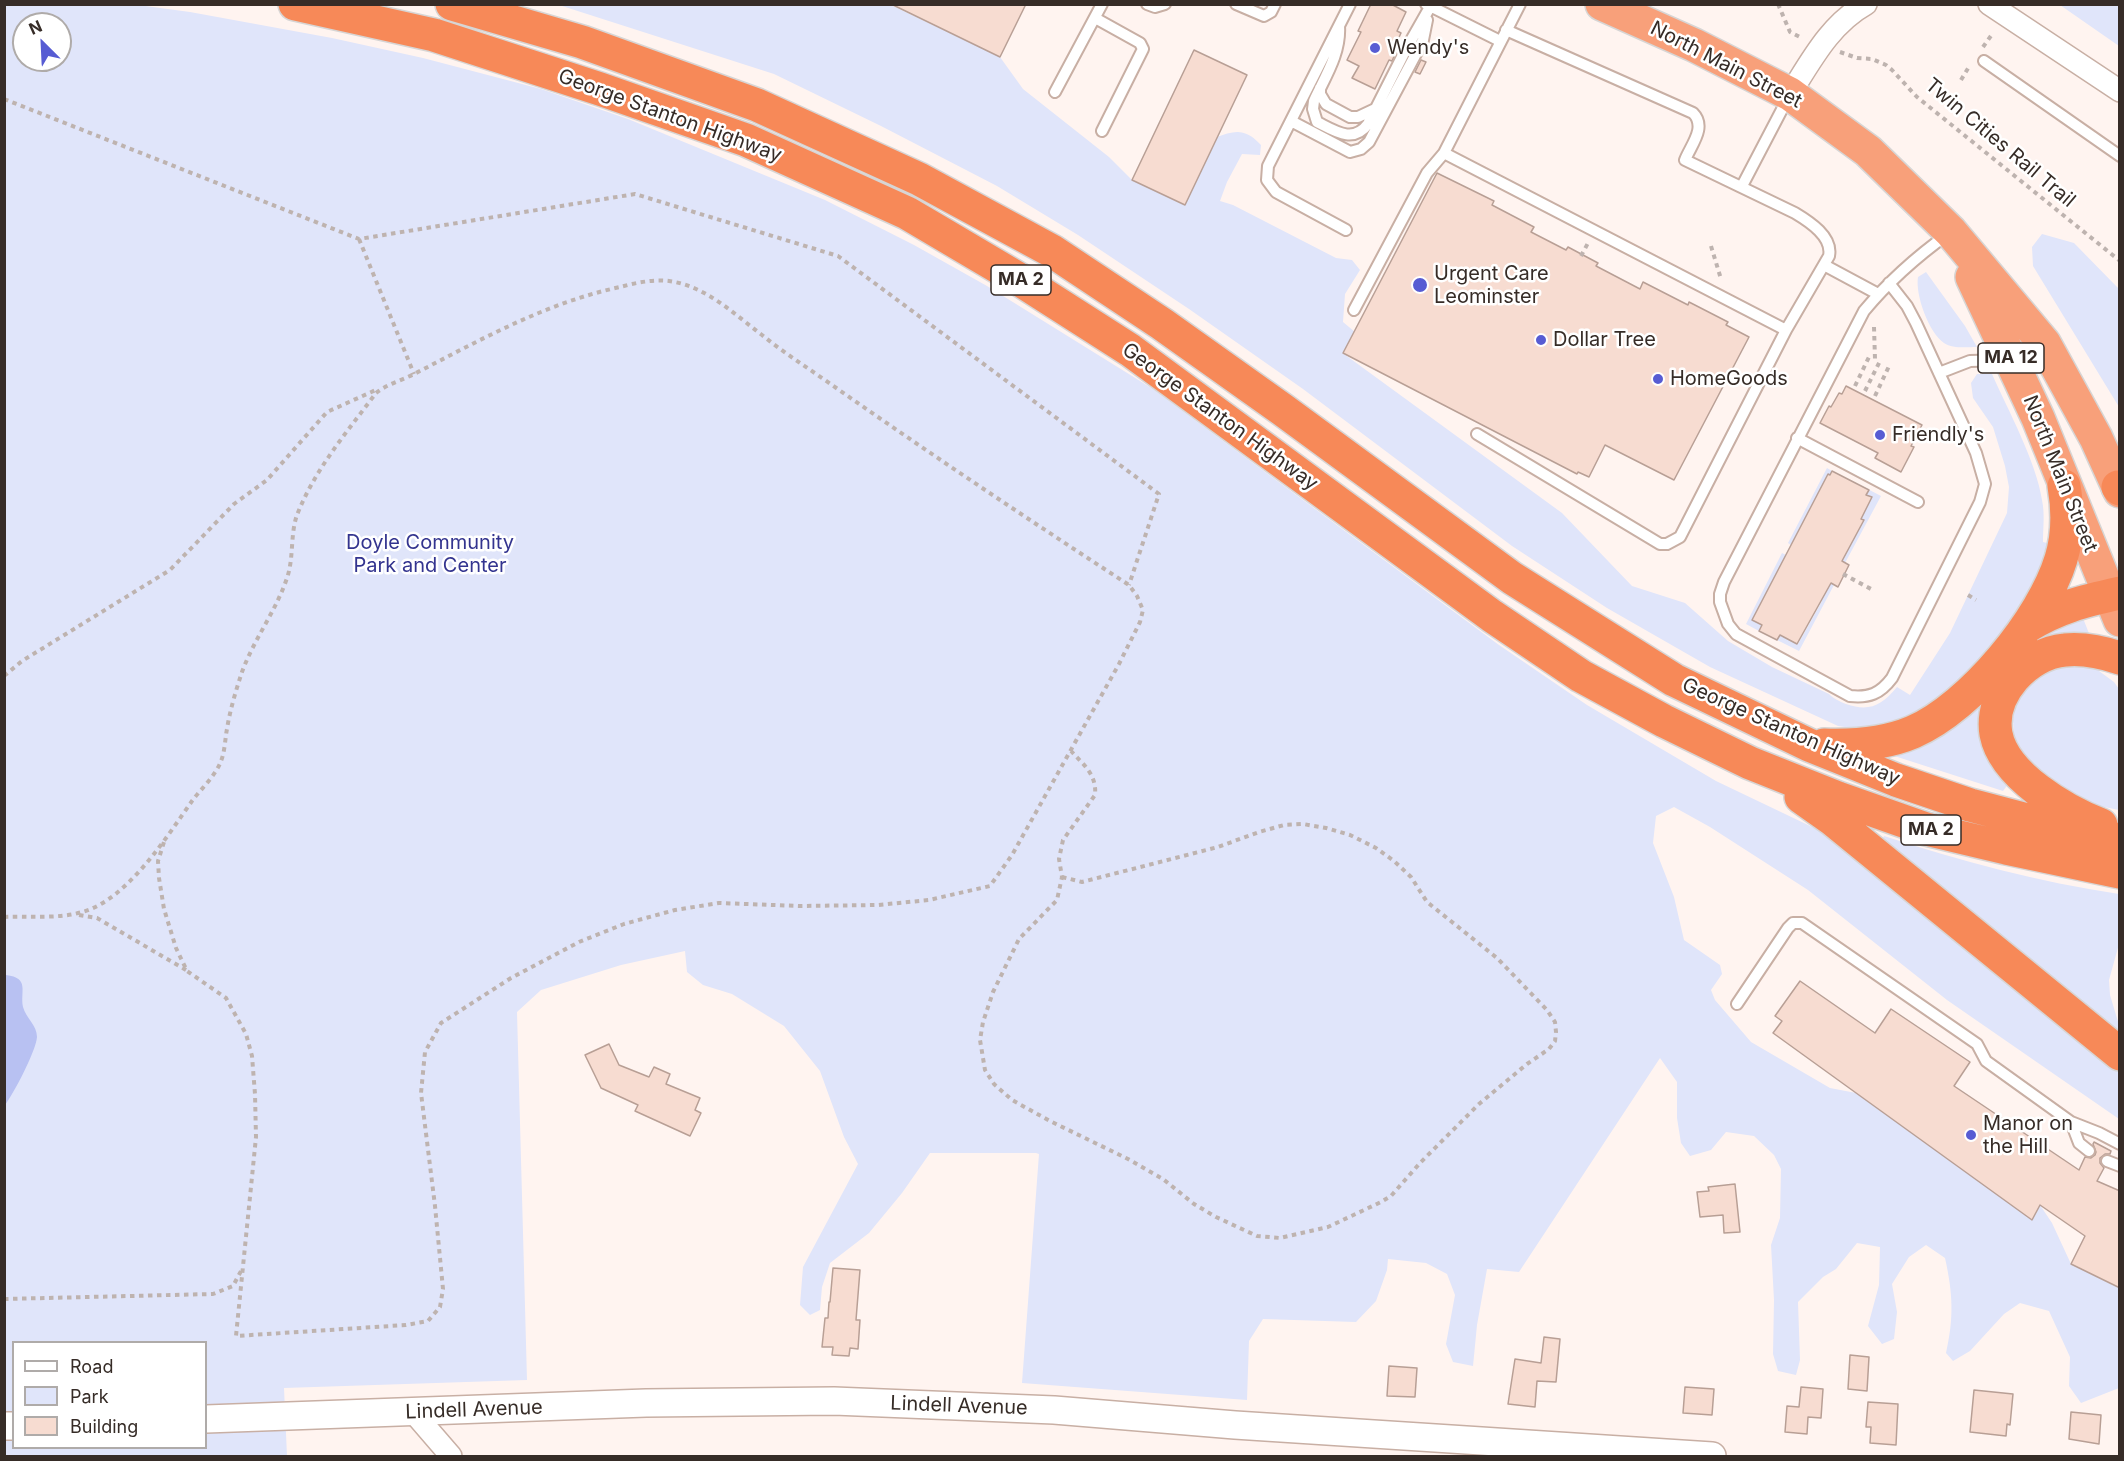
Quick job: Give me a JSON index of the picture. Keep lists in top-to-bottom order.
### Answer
{
  "streets": {
    "highway": [
      "North Main Street",
      "George Stanton Highway",
      "MA 2",
      "MA 12"
    ],
    "street": ["Lindell Avenue"],
    "path": ["Twin Cities Rail Trail"]
  },
  "parks": ["Doyle Community Park and Center"],
  "places": [
    "Wendy's",
    "Urgent Care Leominster",
    "Dollar Tree",
    "HomeGoods",
    "Friendly's",
    "Manor on the Hill"
  ],
  "legend": ["Road", "Park", "Building"],
  "north": "top left"
}
